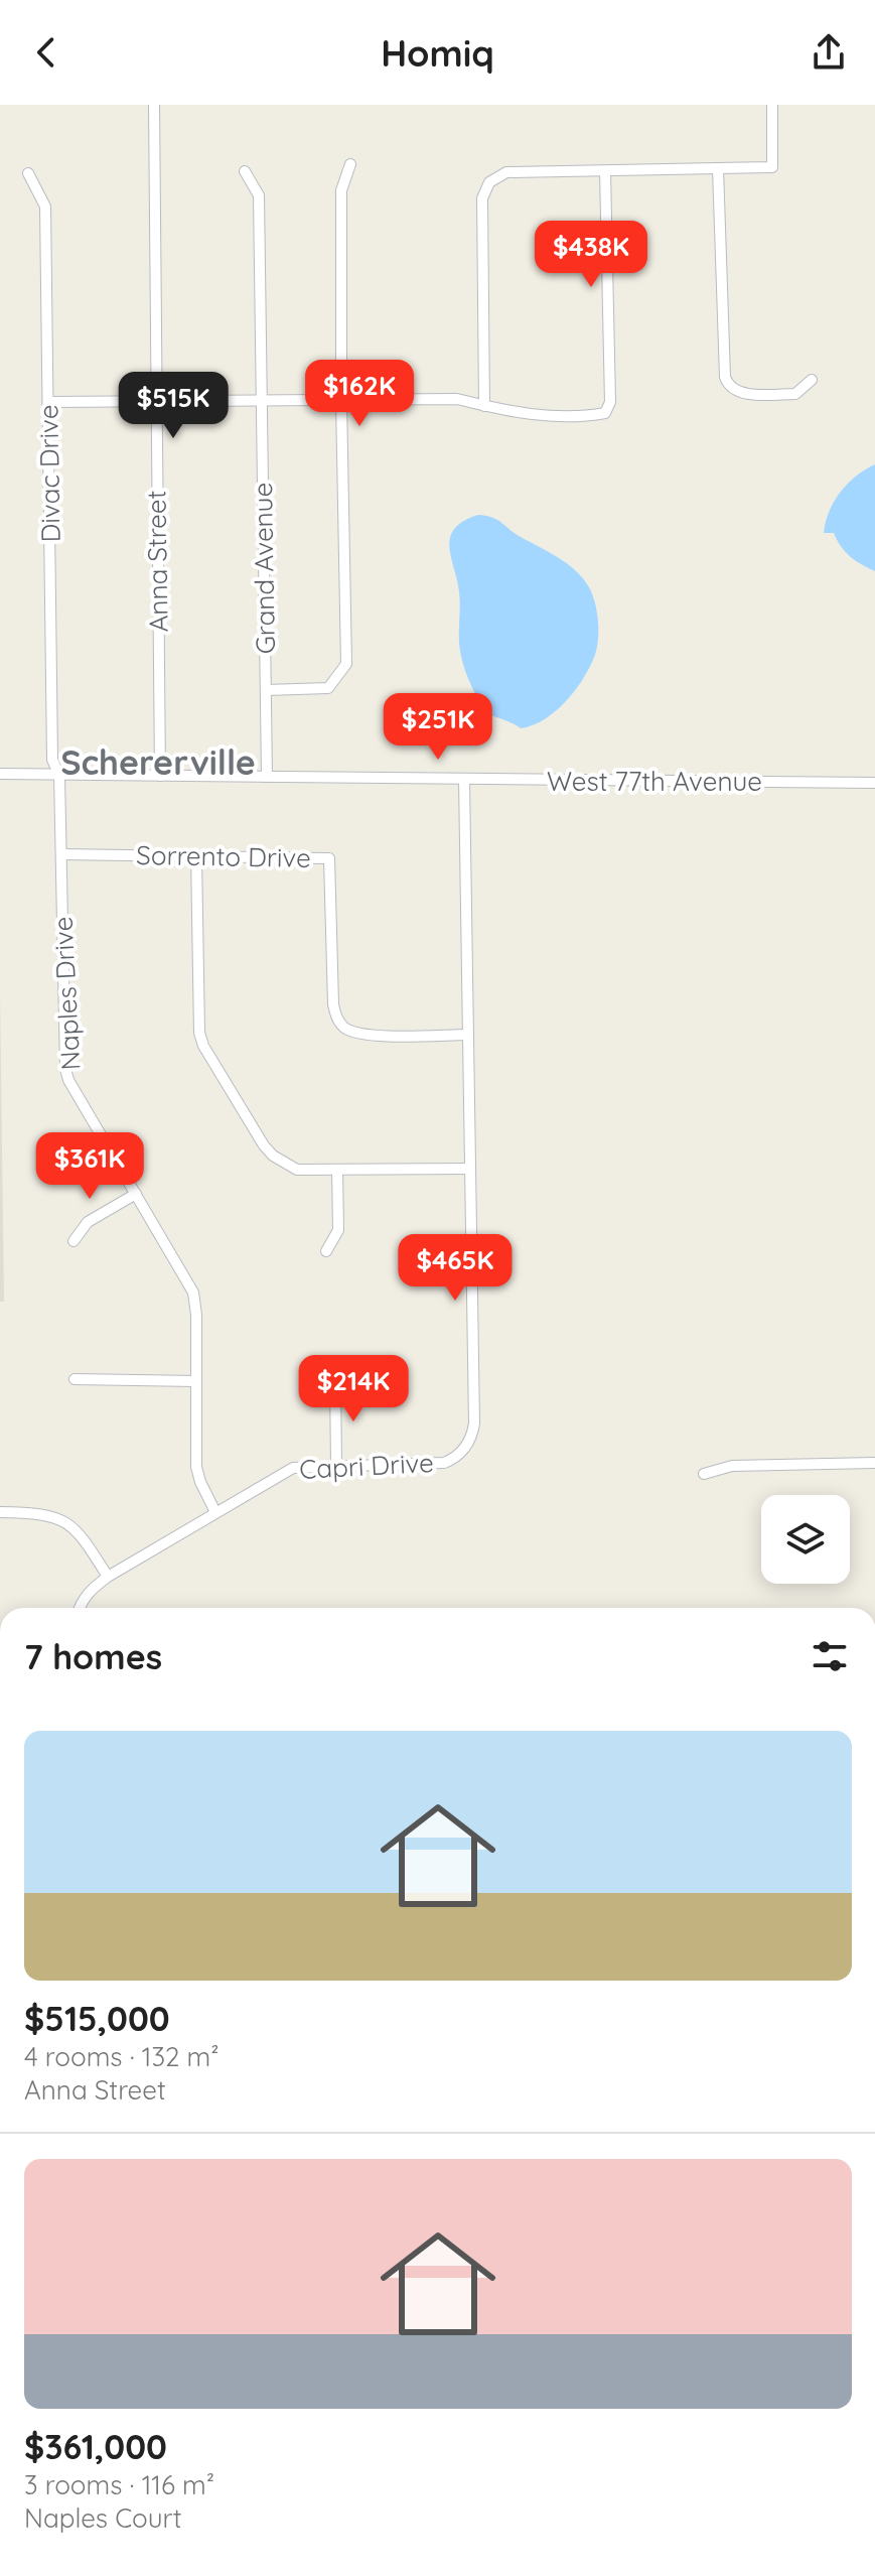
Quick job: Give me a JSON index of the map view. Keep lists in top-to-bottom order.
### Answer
{
  "streets": {
    "street": [
      "Divac Drive",
      "Anna Street",
      "Grand Avenue",
      "West 77th Avenue",
      "Sorrento Drive",
      "Naples Drive",
      "Capri Drive"
    ]
  },
  "crossings": [
    ["Divac Drive", "West 77th Avenue"],
    ["Divac Drive", "Naples Drive"],
    ["Anna Street", "West 77th Avenue"],
    ["Grand Avenue", "West 77th Avenue"],
    ["West 77th Avenue", "Naples Drive"],
    ["West 77th Avenue", "Capri Drive"],
    ["Sorrento Drive", "Naples Drive"],
    ["Sorrento Drive", "Capri Drive"],
    ["Naples Drive", "Capri Drive"]
  ],
  "districts": ["Schererville"],
  "page": {
    "header": "Homiq",
    "price": [
      "$438K",
      "$162K",
      "$515K",
      "$251K",
      "$361K",
      "$465K",
      "$214K"
    ],
    "heading": "7 homes",
    "list": [
      {
        "name": "$515,000",
        "note": "4 rooms · 132 m² · Anna Street"
      },
      {
        "name": "$361,000",
        "note": "3 rooms · 116 m² · Naples Court"
      }
    ]
  }
}
